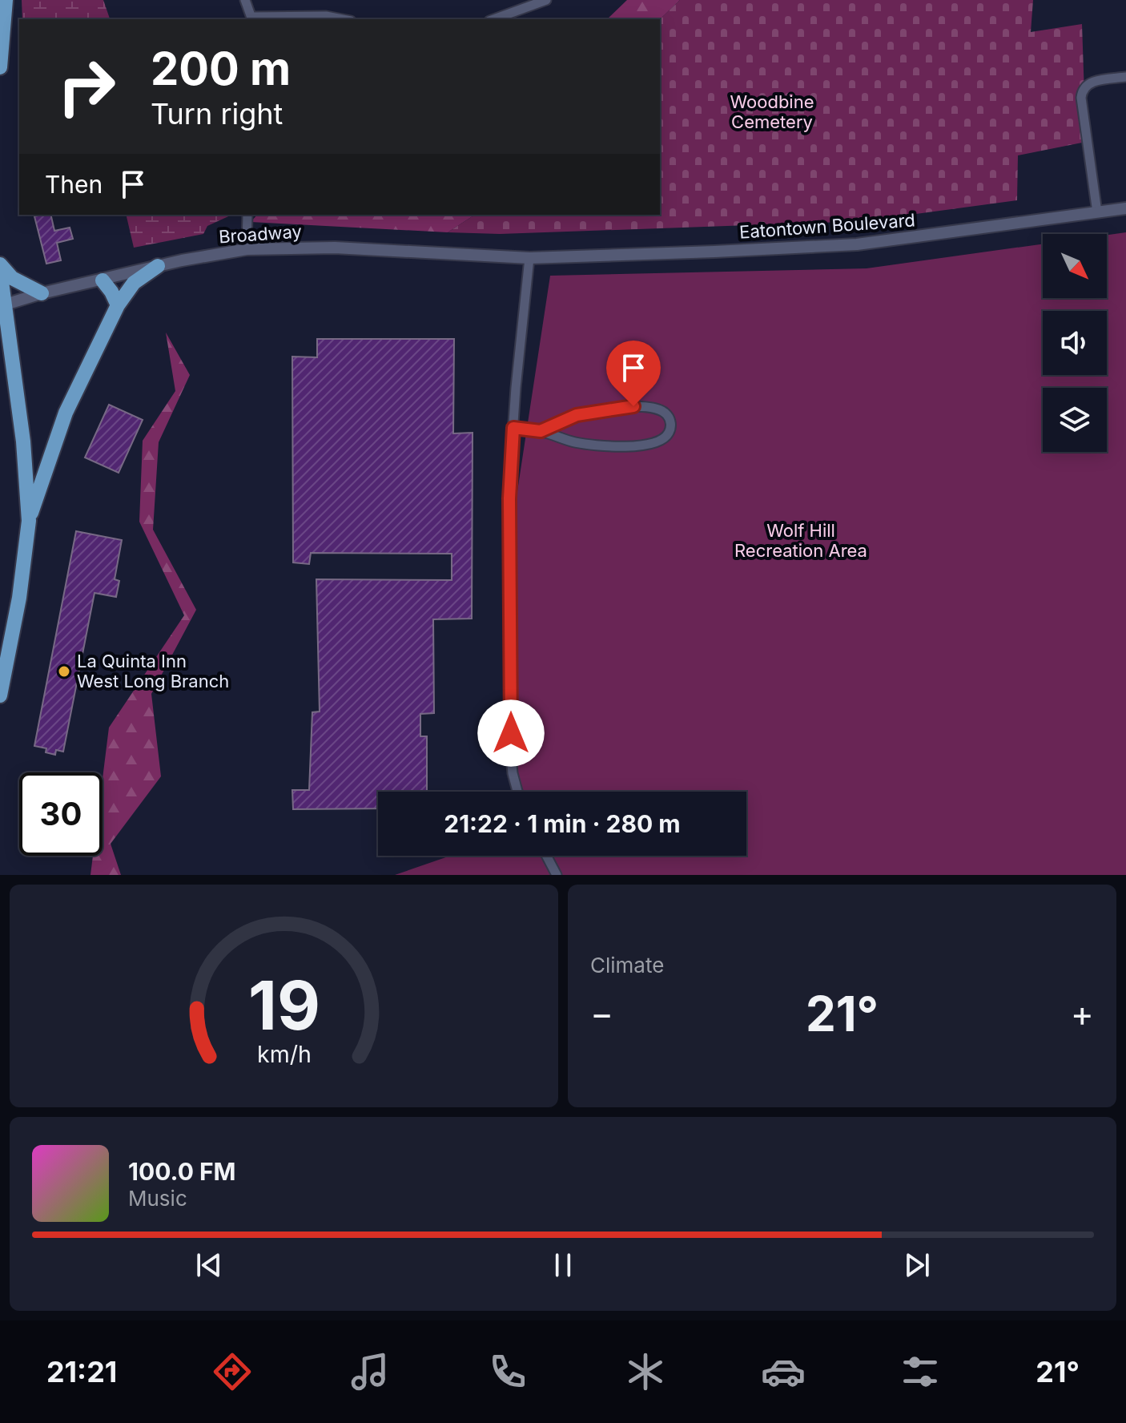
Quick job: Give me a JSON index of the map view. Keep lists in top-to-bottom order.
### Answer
{
  "streets": {
    "street": ["Eatontown Boulevard", "Broadway"]
  },
  "crossings": [
    ["Eatontown Boulevard", "Broadway"]
  ],
  "parks": ["Woodbine Cemetery", "Wolf Hill Recreation Area"],
  "places": ["La Quinta Inn West Long Branch"],
  "north": "bottom right",
  "page": {
    "turn": ["200 m", "Turn right"],
    "then": "Then",
    "limit": "30",
    "trip": "21:22 · 1 min · 280 m",
    "tile": "Climate",
    "heat": ["−", "21°", "+"],
    "song": ["100.0 FM", "Music"],
    "tabs": ["21:21", "21°"],
    "gauge": ["19", "km/h"]
  }
}
